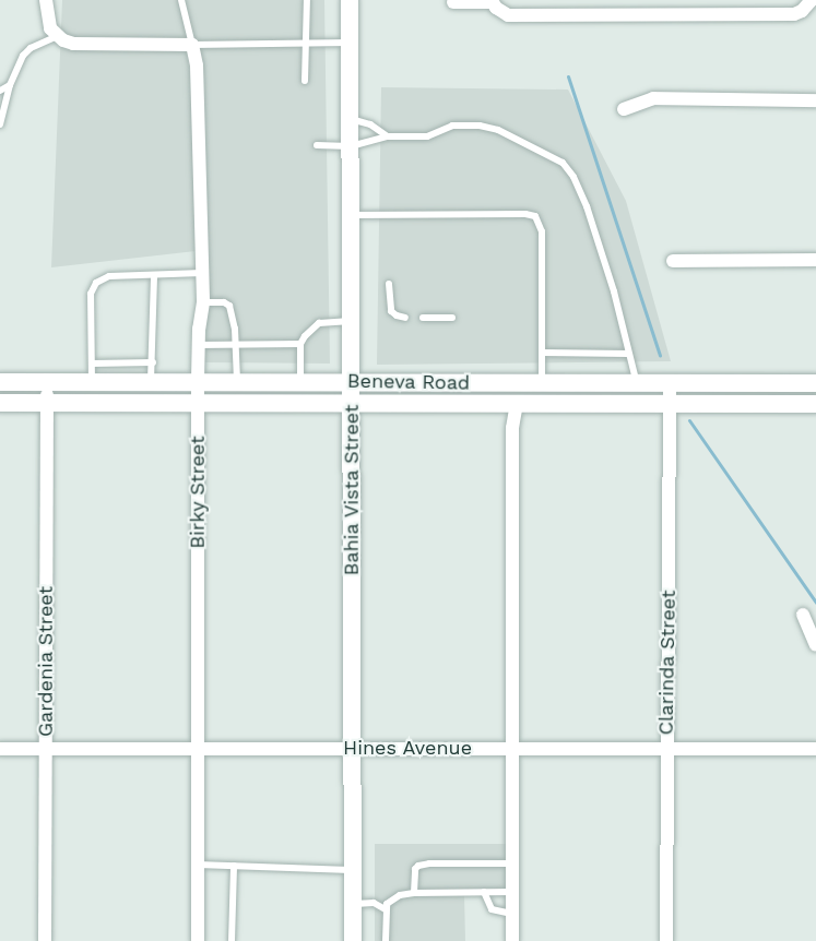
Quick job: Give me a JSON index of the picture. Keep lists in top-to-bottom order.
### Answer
{
  "streets": {
    "main road": ["Beneva Road", "Bahia Vista Street"],
    "street": [
      "Birky Street",
      "Gardenia Street",
      "Clarinda Street",
      "Hines Avenue"
    ]
  },
  "crossings": [
    ["Beneva Road", "Bahia Vista Street"],
    ["Beneva Road", "Birky Street"],
    ["Beneva Road", "Gardenia Street"],
    ["Beneva Road", "Clarinda Street"],
    ["Bahia Vista Street", "Hines Avenue"],
    ["Birky Street", "Hines Avenue"],
    ["Gardenia Street", "Hines Avenue"],
    ["Clarinda Street", "Hines Avenue"]
  ]
}
